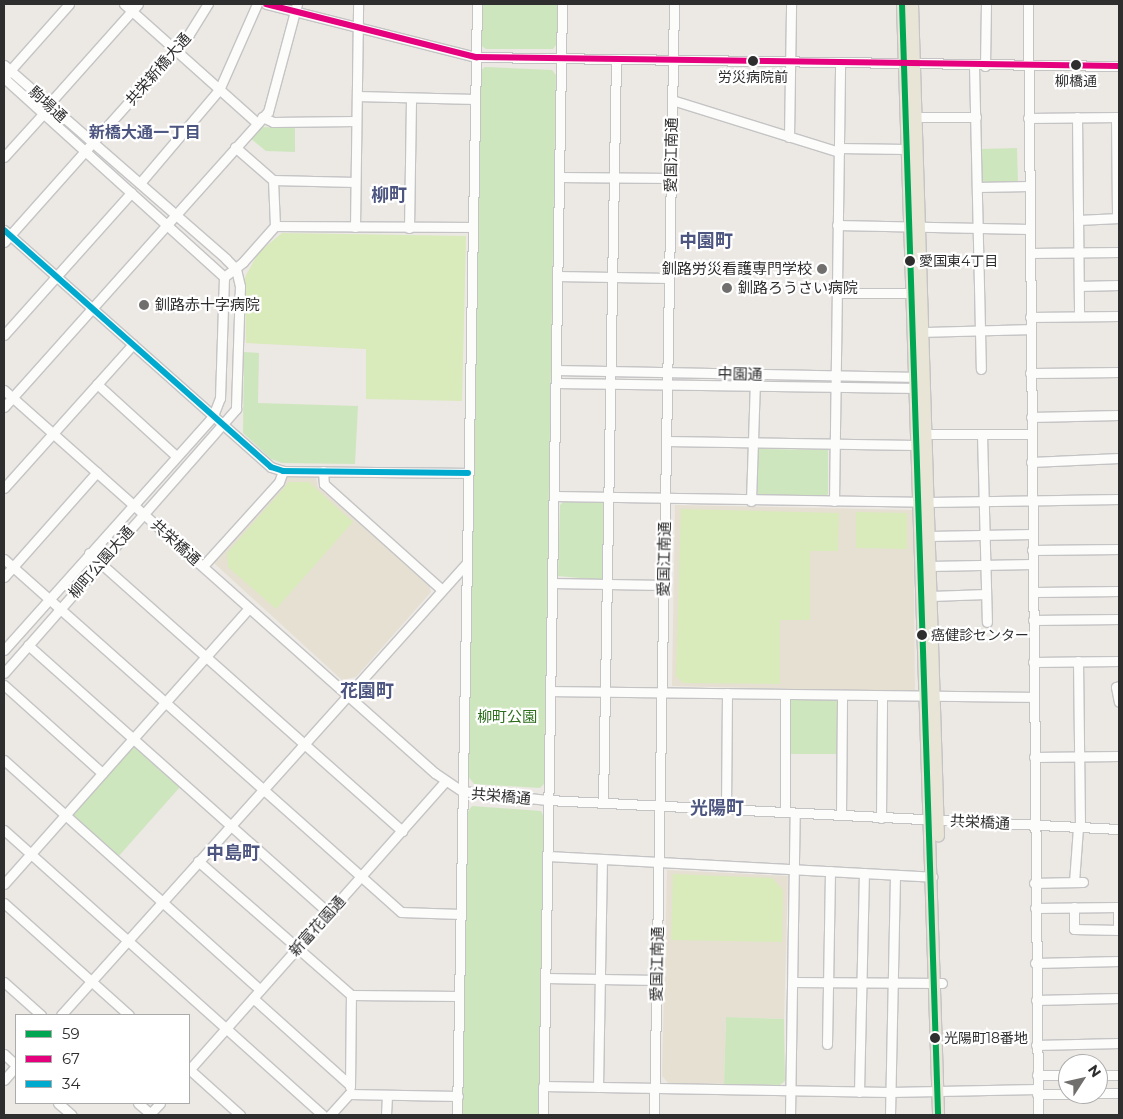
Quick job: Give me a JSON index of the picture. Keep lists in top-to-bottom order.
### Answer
{
  "streets": {
    "street": [
      "共栄新橋大通",
      "駒場通",
      "愛国江南通",
      "中園通",
      "共栄橋通",
      "柳町公園大通",
      "新富花園通"
    ]
  },
  "crossings": [
    ["共栄新橋大通", "駒場通"],
    ["愛国江南通", "中園通"],
    ["愛国江南通", "共栄橋通"],
    ["共栄橋通", "柳町公園大通"],
    ["共栄橋通", "新富花園通"]
  ],
  "districts": [
    "新橋大通一丁目",
    "柳町",
    "中園町",
    "花園町",
    "光陽町",
    "中島町"
  ],
  "parks": ["柳町公園"],
  "places": [
    "労災病院前",
    "柳橋通",
    "愛国東4丁目",
    "釧路労災看護専門学校",
    "釧路ろうさい病院",
    "釧路赤十字病院",
    "癌健診センター",
    "光陽町18番地"
  ],
  "lines": ["transit line 59", "transit line 67", "transit line 34"],
  "legend": ["59", "67", "34"],
  "north": "top right"
}
